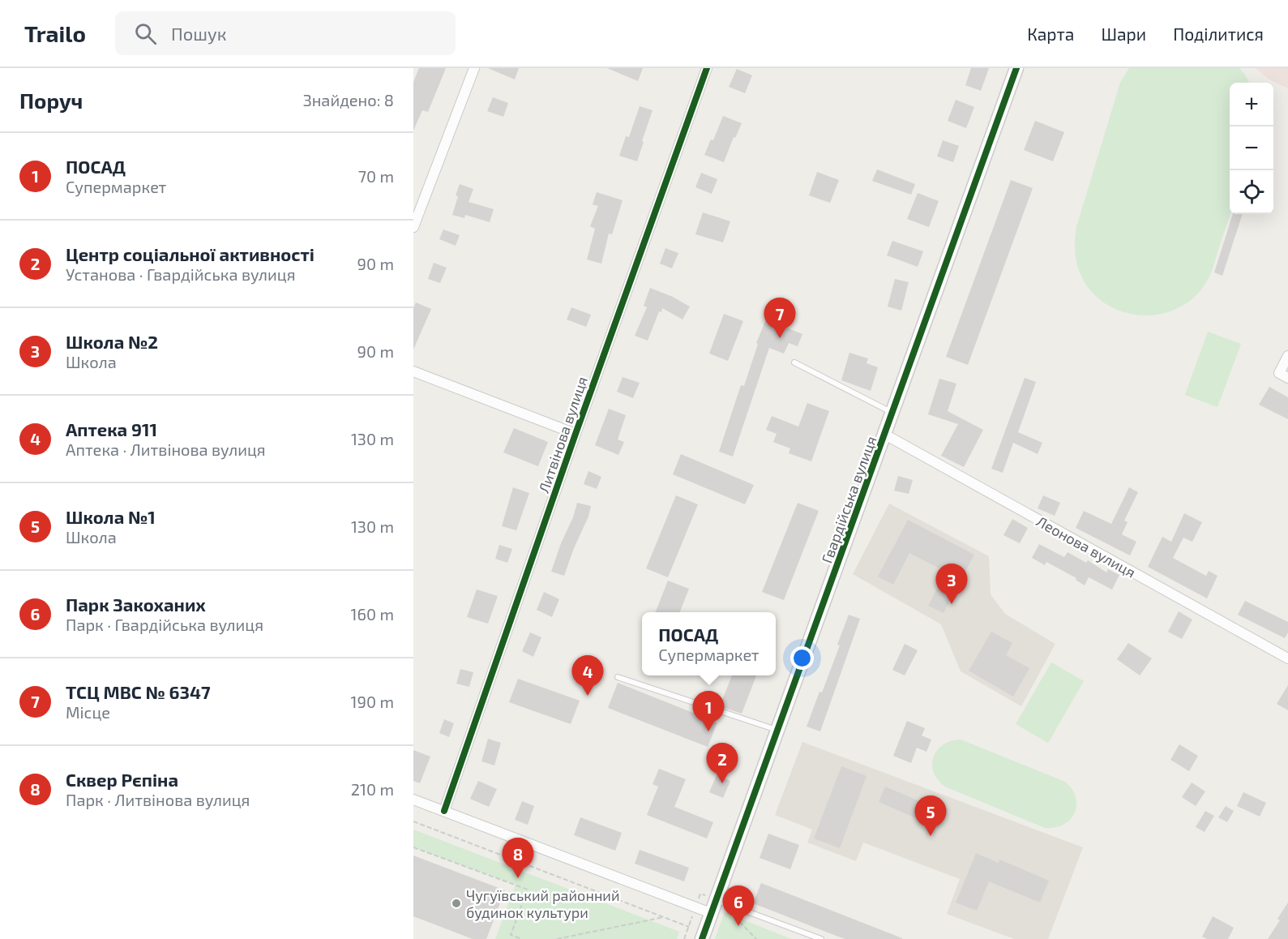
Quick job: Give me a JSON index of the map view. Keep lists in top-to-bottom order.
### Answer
{
  "streets": {
    "street": ["Литвінова вулиця", "Гвардійська вулиця", "Леонова вулиця"]
  },
  "crossings": [
    ["Гвардійська вулиця", "Леонова вулиця"]
  ],
  "places": ["Чугуївський районний будинок культури"],
  "page": {
    "header": "Trailo",
    "search": "Пошук",
    "nav": ["Карта", "Шари", "Поділитися"],
    "heading": ["Поруч", "Знайдено: 8"],
    "map_buttons": ["+", "−"],
    "list": [
      {
        "mark": "1",
        "name": "ПОСАД",
        "note": "Супермаркет",
        "value": "70 m"
      },
      {
        "mark": "2",
        "name": "Центр соціальної активності",
        "note": "Установа · Гвардійська вулиця",
        "value": "90 m"
      },
      {
        "mark": "3",
        "name": "Школа №2",
        "note": "Школа",
        "value": "90 m"
      },
      {
        "mark": "4",
        "name": "Аптека 911",
        "note": "Аптека · Литвінова вулиця",
        "value": "130 m"
      },
      {
        "mark": "5",
        "name": "Школа №1",
        "note": "Школа",
        "value": "130 m"
      },
      {
        "mark": "6",
        "name": "Парк Закоханих",
        "note": "Парк · Гвардійська вулиця",
        "value": "160 m"
      },
      {
        "mark": "7",
        "name": "ТСЦ МВС № 6347",
        "note": "Місце",
        "value": "190 m"
      },
      {
        "mark": "8",
        "name": "Сквер Рєпіна",
        "note": "Парк · Литвінова вулиця",
        "value": "210 m"
      }
    ],
    "pins": [
      "7",
      "3",
      "4",
      "1",
      "2",
      "5",
      "8",
      "6"
    ],
    "popup": ["ПОСАД", "Супермаркет"]
  }
}
